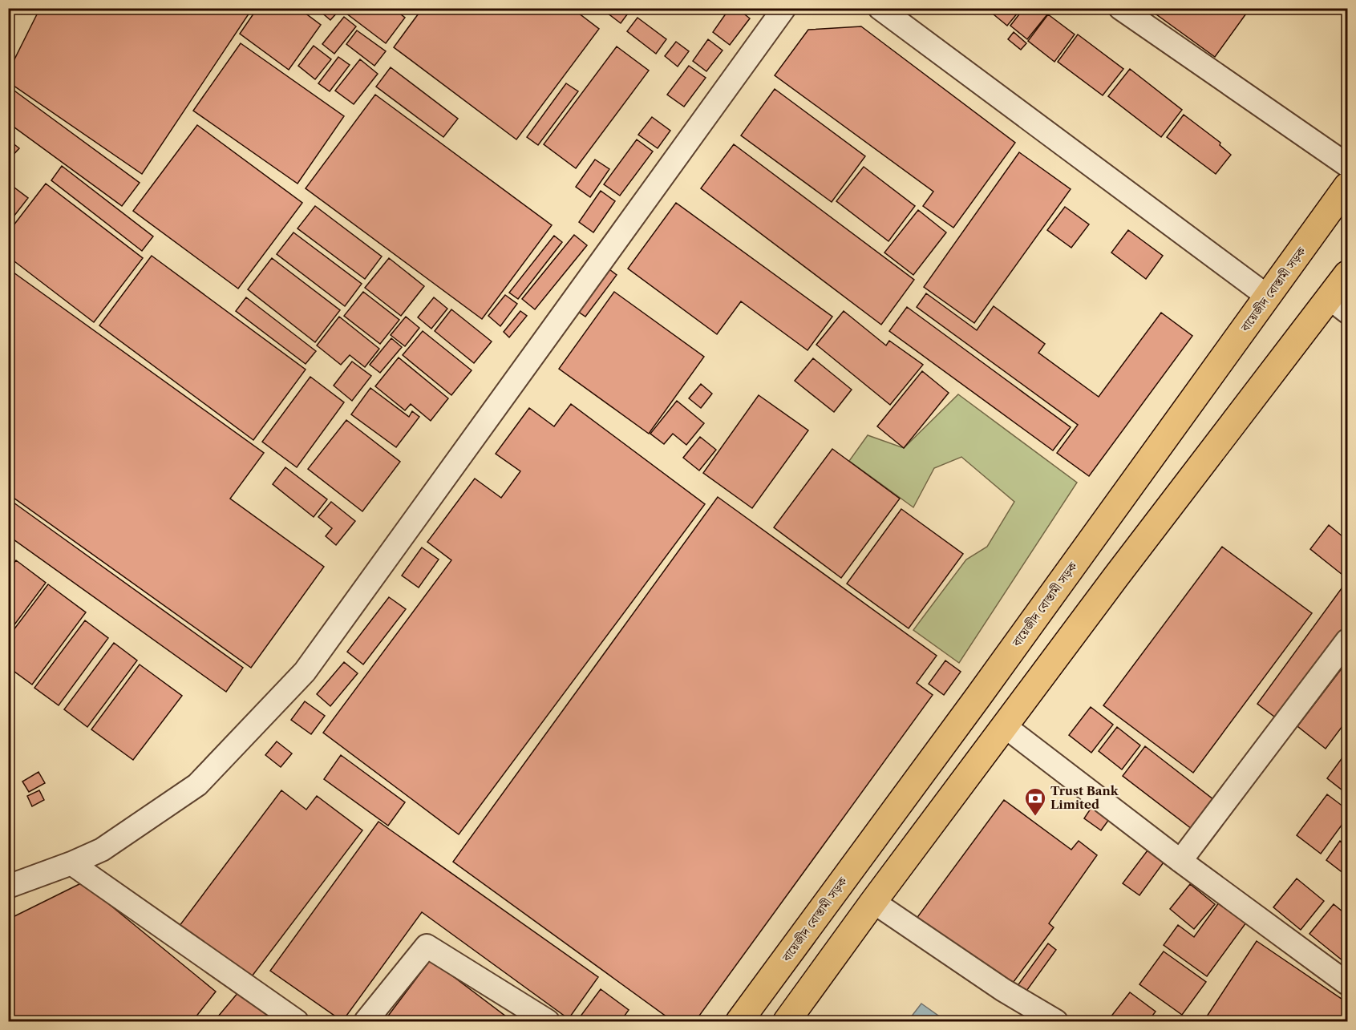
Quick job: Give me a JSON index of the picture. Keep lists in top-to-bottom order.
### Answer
{
  "streets": {
    "main road": ["বায়েজীদ বোস্তামী সড়ক"]
  },
  "places": {
    "bank": ["Trust Bank Limited"]
  }
}
